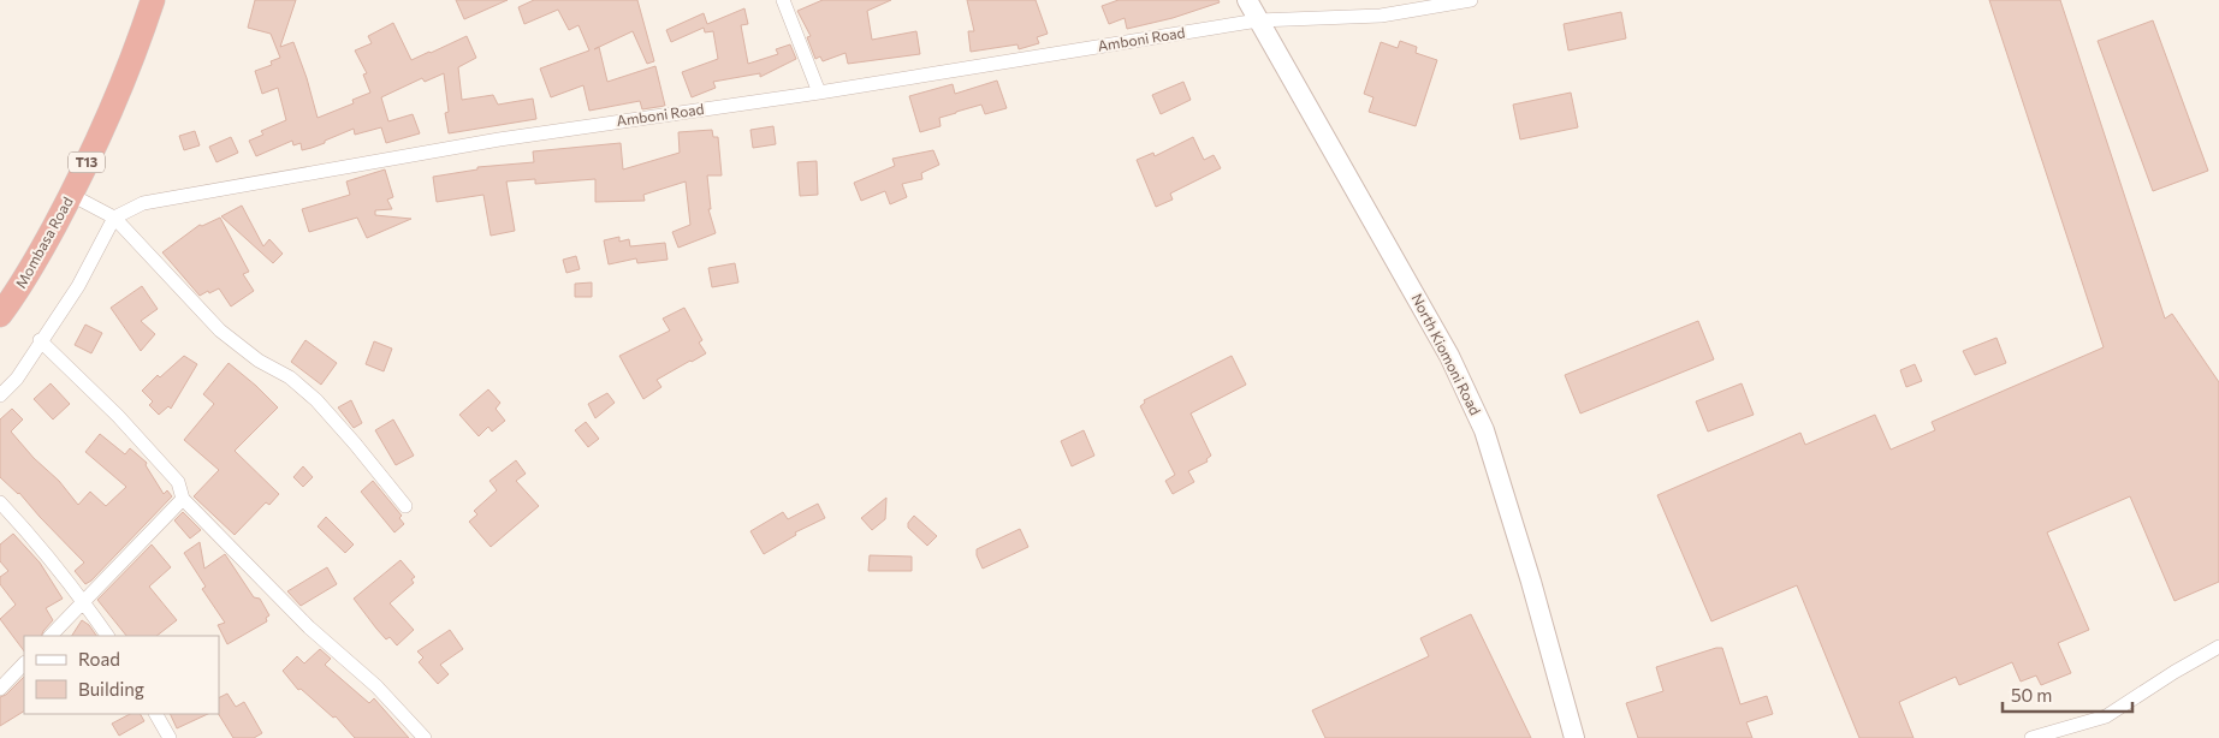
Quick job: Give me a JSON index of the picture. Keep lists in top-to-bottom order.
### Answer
{
  "streets": {
    "highway": ["T13", "Mombasa Road"],
    "main road": ["North Kiomoni Road"],
    "street": ["Amboni Road"]
  },
  "crossings": [
    ["Amboni Road", "North Kiomoni Road"]
  ],
  "legend": ["Road", "Building"],
  "scale_bar": "50 m"
}
